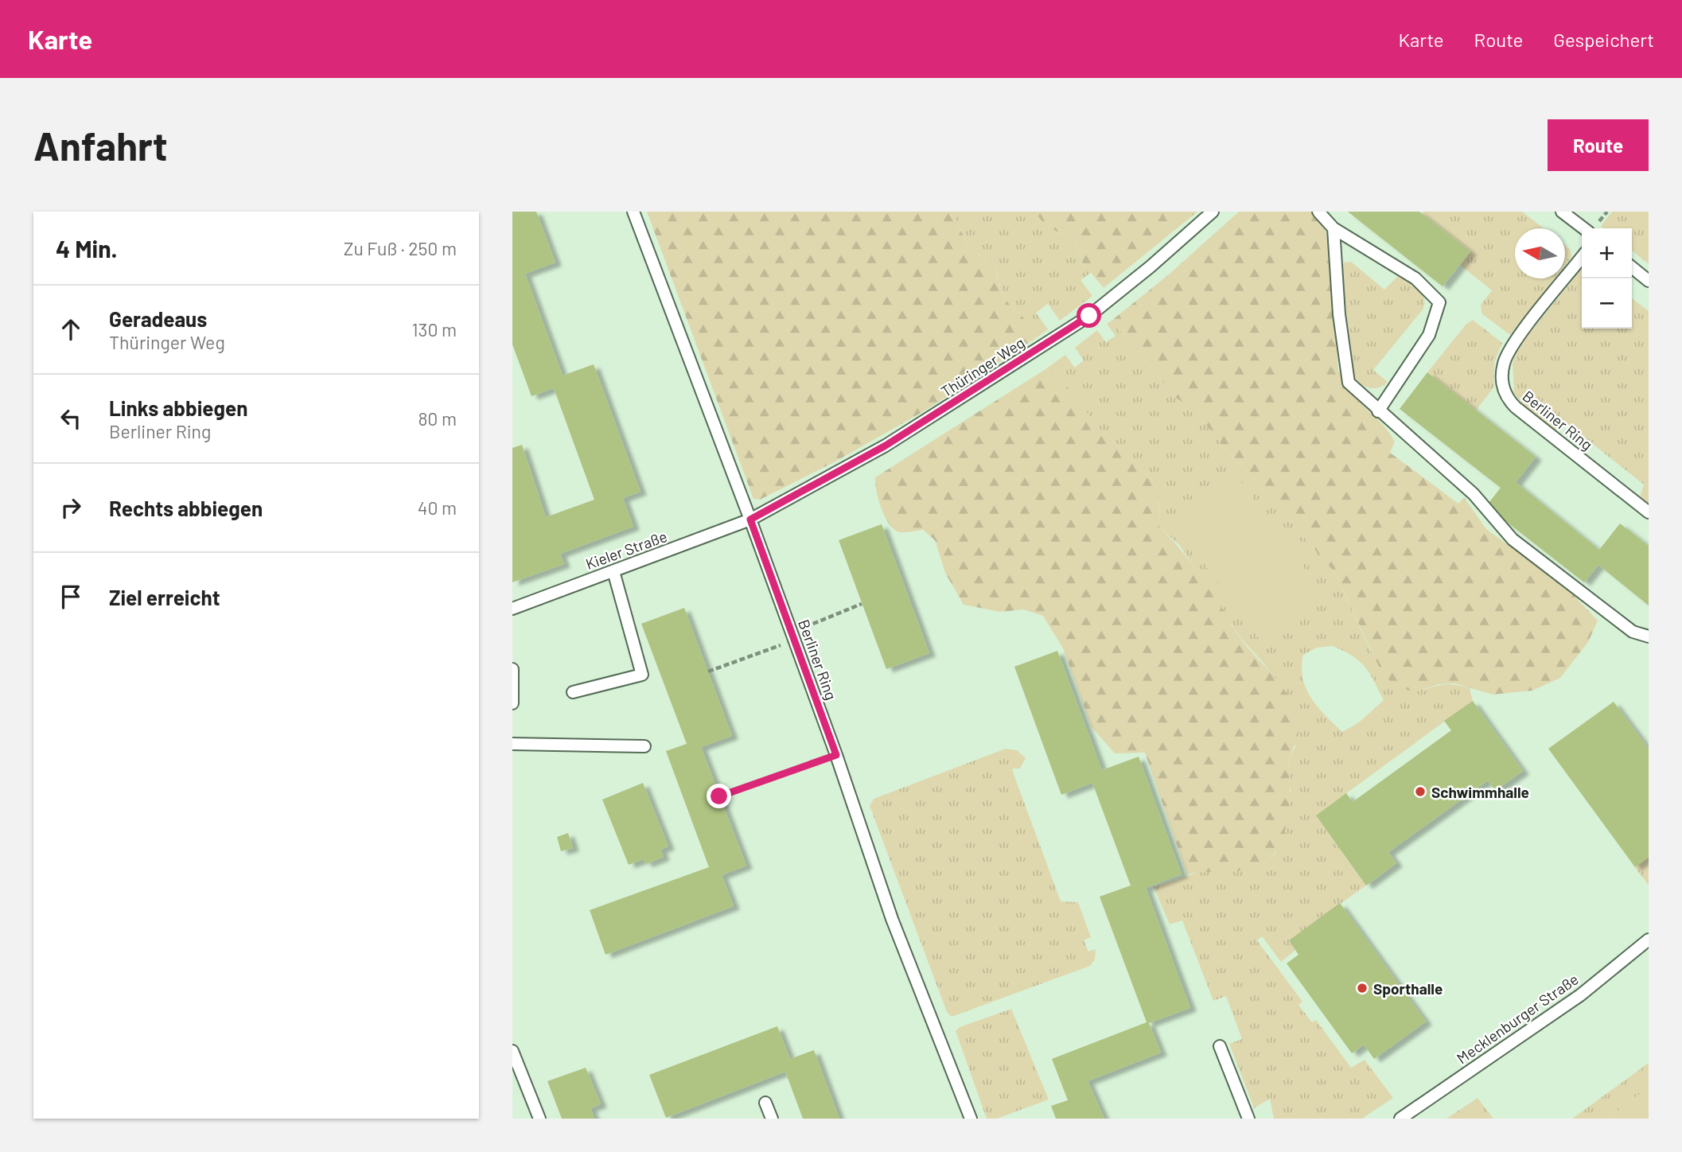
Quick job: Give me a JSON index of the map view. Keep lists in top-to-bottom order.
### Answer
{
  "streets": {
    "lane": [
      "Thüringer Weg",
      "Berliner Ring",
      "Kieler Straße",
      "Mecklenburger Straße"
    ]
  },
  "crossings": [
    ["Thüringer Weg", "Berliner Ring"],
    ["Thüringer Weg", "Kieler Straße"],
    ["Berliner Ring", "Kieler Straße"]
  ],
  "places": ["Schwimmhalle", "Sporthalle"],
  "north": "left",
  "page": {
    "header": "Karte",
    "nav": ["Karte", "Route", "Gespeichert"],
    "buttons": "Route",
    "title": "Anfahrt",
    "heading": ["4 Min.", "Zu Fuß · 250 m"],
    "map_buttons": ["+", "−"],
    "list": [
      ["Geradeaus", "Thüringer Weg", "130 m"],
      ["Links abbiegen", "Berliner Ring", "80 m"],
      ["Rechts abbiegen", "40 m"],
      "Ziel erreicht"
    ]
  }
}
